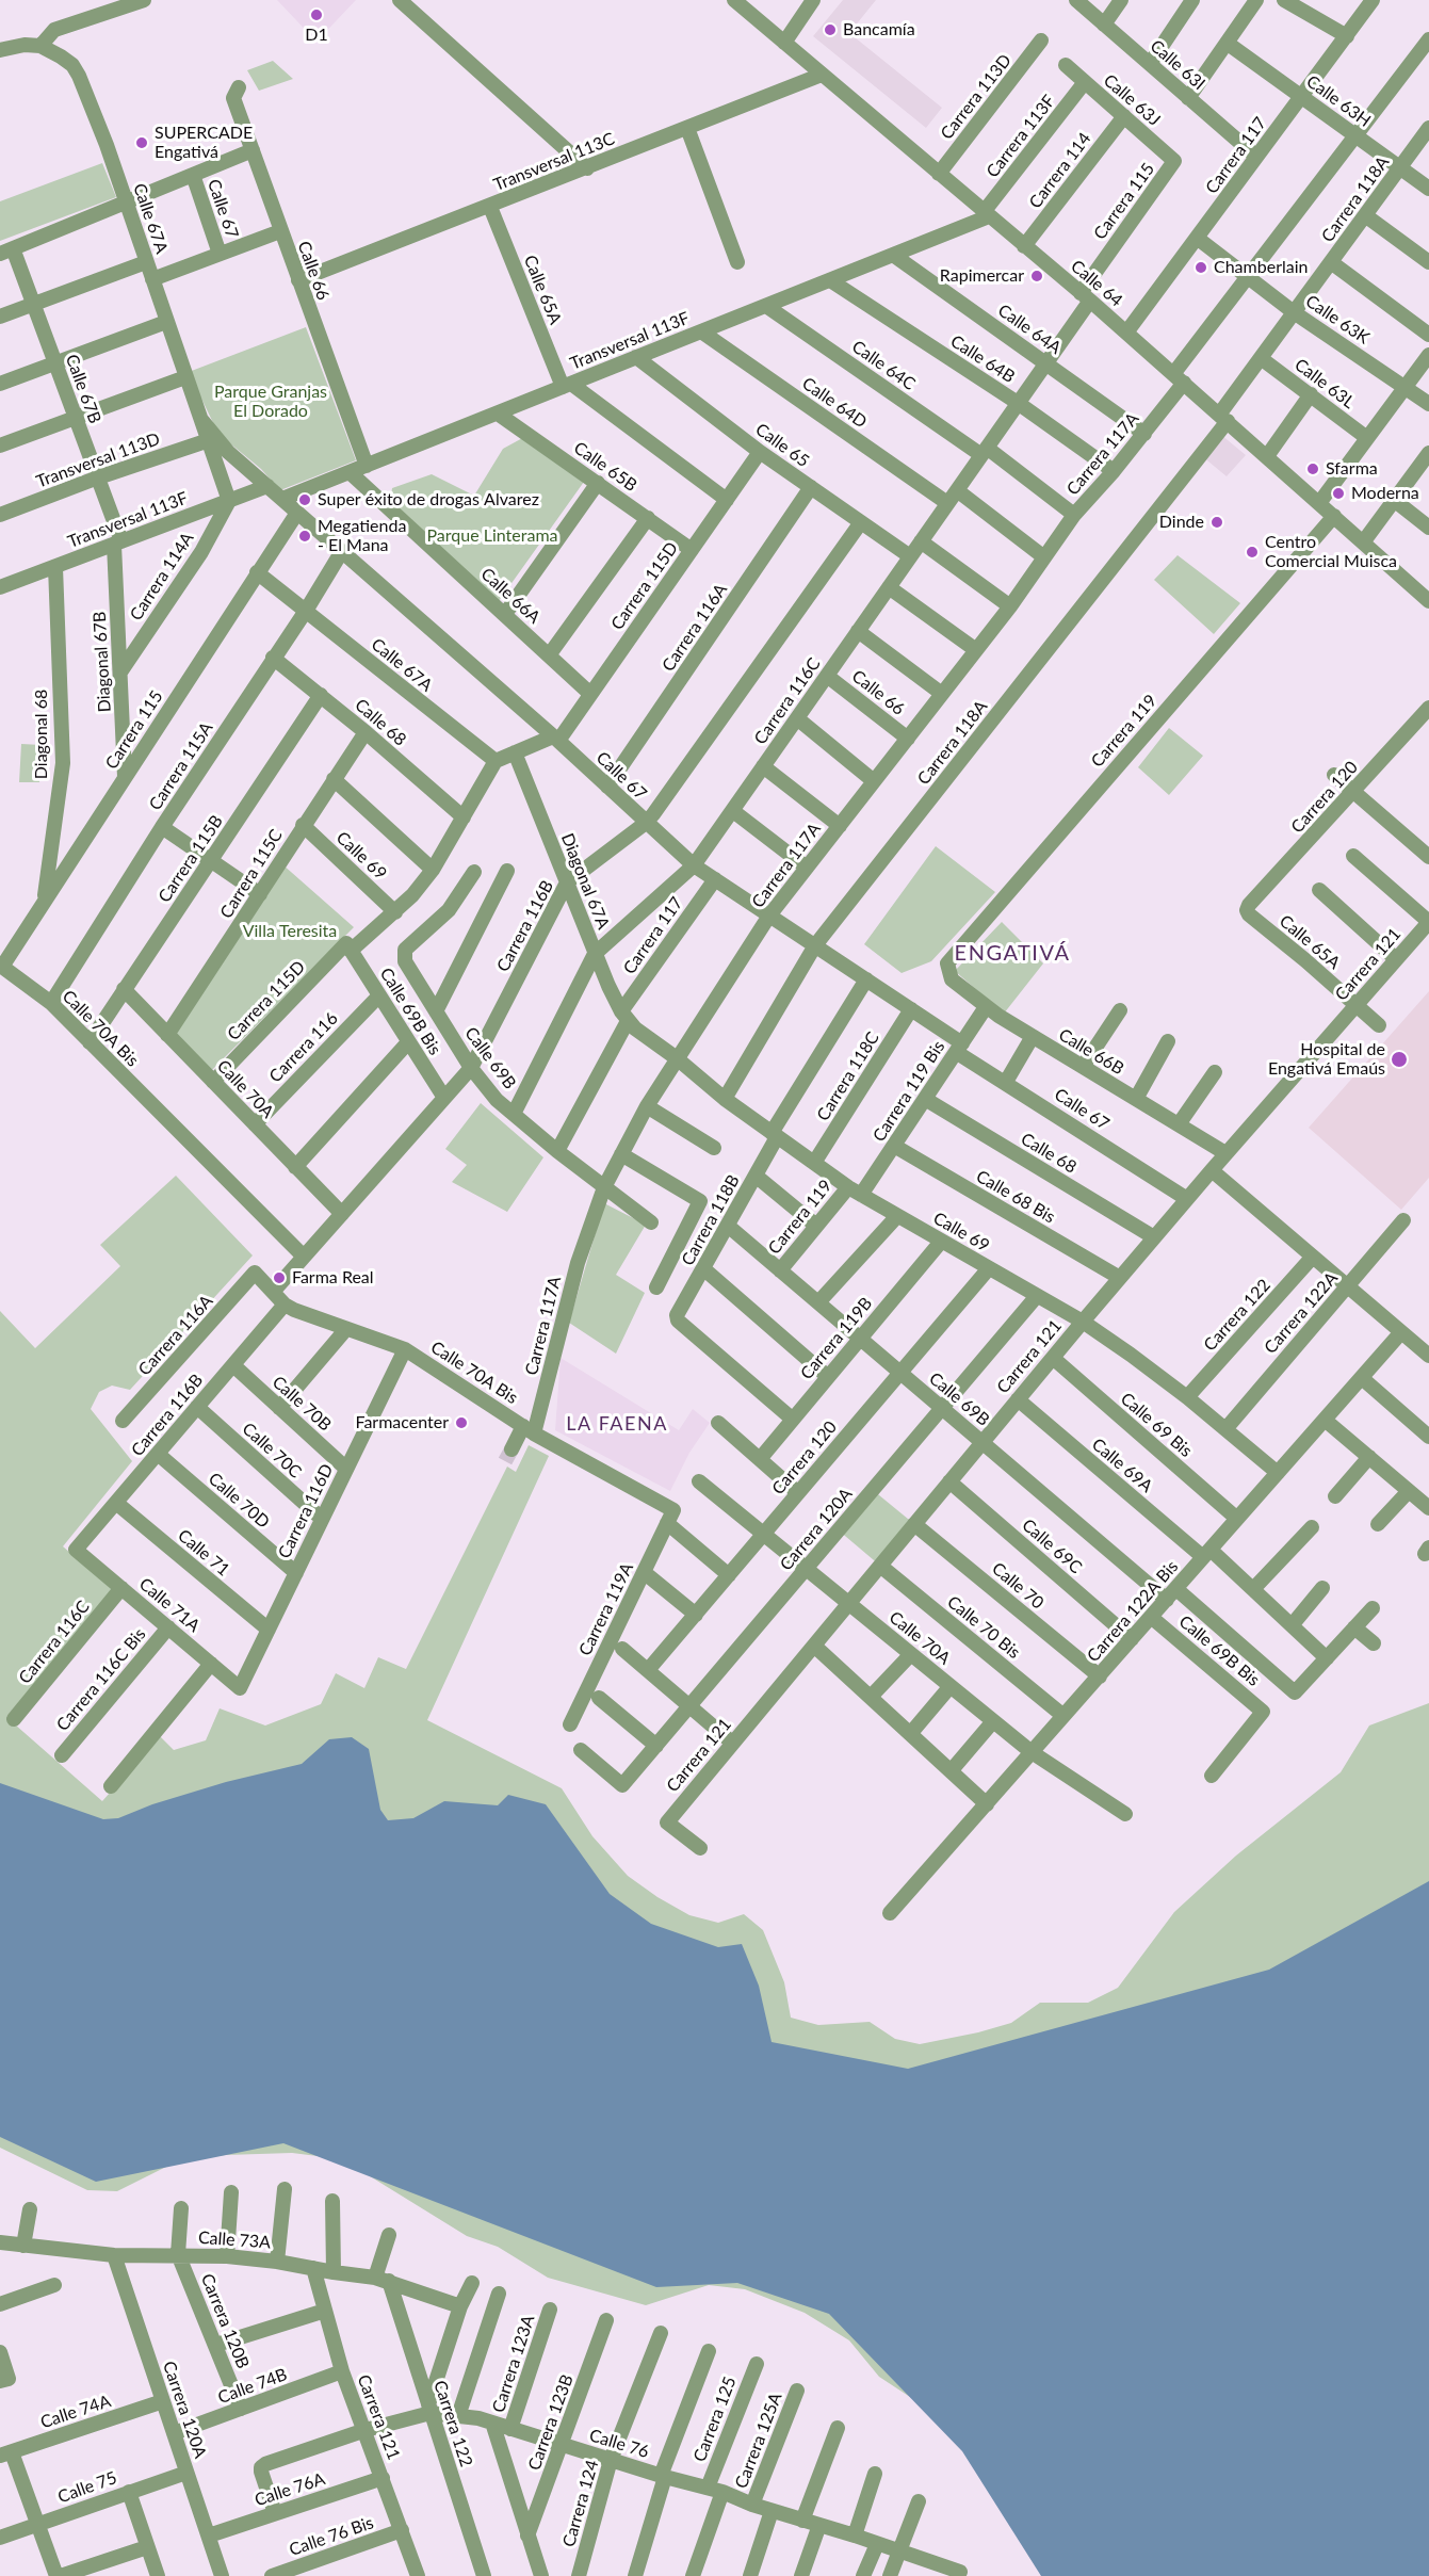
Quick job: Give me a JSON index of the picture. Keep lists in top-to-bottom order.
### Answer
{
  "streets": {
    "street": [
      "Calle 63I",
      "Carrera 113D",
      "Calle 63J",
      "Calle 63H",
      "Carrera 113F",
      "Carrera 117",
      "Transversal 113C",
      "Carrera 114",
      "Carrera 118A",
      "Carrera 115",
      "Calle 67",
      "Calle 67A",
      "Calle 66",
      "Calle 64",
      "Calle 65A",
      "Calle 63K",
      "Calle 64A",
      "Transversal 113F",
      "Calle 64B",
      "Calle 64C",
      "Calle 63L",
      "Calle 67B",
      "Calle 64D",
      "Calle 65",
      "Carrera 117A",
      "Transversal 113D",
      "Calle 65B",
      "Carrera 114A",
      "Carrera 115D",
      "Calle 66A",
      "Carrera 116A",
      "Diagonal 67B",
      "Carrera 116C",
      "Calle 68",
      "Carrera 119",
      "Diagonal 68",
      "Carrera 115A",
      "Carrera 120",
      "Calle 69",
      "Carrera 115B",
      "Carrera 115C",
      "Diagonal 67A",
      "Carrera 116B",
      "Carrera 121",
      "Calle 69B Bis",
      "Calle 70A Bis",
      "Carrera 116",
      "Calle 66B",
      "Calle 69B",
      "Carrera 118C",
      "Calle 70A",
      "Carrera 119 Bis",
      "Calle 68 Bis",
      "Carrera 118B",
      "Carrera 122A",
      "Carrera 122",
      "Carrera 119B",
      "Calle 70B",
      "Calle 69 Bis",
      "Calle 70C",
      "Calle 69A",
      "Calle 70D",
      "Carrera 116D",
      "Carrera 120A",
      "Calle 69C",
      "Calle 71",
      "Calle 70",
      "Calle 71A",
      "Carrera 119A",
      "Carrera 122A Bis",
      "Calle 70 Bis",
      "Carrera 116C Bis",
      "Calle 73A",
      "Carrera 120B",
      "Carrera 123A",
      "Calle 74B",
      "Calle 74A",
      "Carrera 125",
      "Carrera 123B",
      "Carrera 125A",
      "Calle 76",
      "Calle 75",
      "Calle 76A",
      "Carrera 124",
      "Calle 76 Bis"
    ]
  },
  "crossings": [
    ["Calle 63I", "Carrera 117"],
    ["Carrera 113D", "Calle 64"],
    ["Calle 63J", "Carrera 113F"],
    ["Calle 63J", "Carrera 114"],
    ["Calle 63J", "Carrera 115"],
    ["Calle 63H", "Carrera 117"],
    ["Calle 63H", "Carrera 118A"],
    ["Calle 63H", "Carrera 117A"],
    ["Carrera 113F", "Calle 64"],
    ["Carrera 113F", "Transversal 113F"],
    ["Carrera 117", "Calle 67"],
    ["Carrera 117", "Calle 64"],
    ["Carrera 117", "Calle 63K"],
    ["Carrera 117", "Calle 69"],
    ["Carrera 117", "Diagonal 67A"],
    ["Carrera 117", "Calle 69B"],
    ["Transversal 113C", "Calle 66"],
    ["Transversal 113C", "Calle 64"],
    ["Transversal 113C", "Calle 65A"],
    ["Carrera 114", "Calle 64"],
    ["Carrera 118A", "Calle 67"],
    ["Carrera 118A", "Calle 64"],
    ["Carrera 118A", "Calle 63K"],
    ["Carrera 118A", "Calle 63L"],
    ["Carrera 118A", "Calle 69"],
    ["Carrera 115", "Calle 67"],
    ["Carrera 115", "Calle 67A"],
    ["Carrera 115", "Calle 64"],
    ["Carrera 115", "Diagonal 67B"],
    ["Carrera 115", "Carrera 116C"],
    ["Carrera 115", "Diagonal 68"],
    ["Carrera 115", "Calle 70A Bis"],
    ["Calle 67", "Calle 67A"],
    ["Calle 67", "Transversal 113F"],
    ["Calle 67", "Carrera 117A"],
    ["Calle 67", "Carrera 115D"],
    ["Calle 67", "Carrera 116A"],
    ["Calle 67", "Carrera 116C"],
    ["Calle 67", "Carrera 115A"],
    ["Calle 67", "Carrera 116B"],
    ["Calle 67", "Carrera 121"],
    ["Calle 67", "Carrera 118C"],
    ["Calle 67", "Carrera 119 Bis"],
    ["Calle 67", "Carrera 118B"],
    ["Calle 67A", "Transversal 113F"],
    ["Calle 67A", "Transversal 113D"],
    ["Calle 67A", "Carrera 114A"],
    ["Calle 67A", "Carrera 115D"],
    ["Calle 67A", "Carrera 115A"],
    ["Calle 66", "Transversal 113F"],
    ["Calle 66", "Carrera 117A"],
    ["Calle 66", "Carrera 116C"],
    ["Calle 64", "Transversal 113F"],
    ["Calle 64", "Carrera 117A"],
    ["Calle 64", "Carrera 116C"],
    ["Calle 64", "Carrera 119"],
    ["Calle 65A", "Transversal 113F"],
    ["Calle 65A", "Carrera 120"],
    ["Calle 65A", "Carrera 121"],
    ["Calle 63K", "Carrera 117A"],
    ["Calle 64A", "Transversal 113F"],
    ["Calle 64A", "Carrera 117A"],
    ["Calle 64A", "Carrera 116C"],
    ["Transversal 113F", "Calle 64B"],
    ["Transversal 113F", "Calle 64C"],
    ["Transversal 113F", "Calle 67B"],
    ["Transversal 113F", "Calle 64D"],
    ["Transversal 113F", "Calle 65"],
    ["Transversal 113F", "Calle 65B"],
    ["Transversal 113F", "Carrera 114A"],
    ["Transversal 113F", "Calle 66A"],
    ["Transversal 113F", "Diagonal 67B"],
    ["Transversal 113F", "Diagonal 68"],
    ["Calle 64B", "Carrera 117A"],
    ["Calle 64B", "Carrera 116C"],
    ["Calle 64C", "Carrera 117A"],
    ["Calle 64C", "Carrera 116C"],
    ["Calle 67B", "Transversal 113D"],
    ["Calle 67B", "Diagonal 67B"],
    ["Calle 64D", "Carrera 116C"],
    ["Calle 65", "Carrera 115D"],
    ["Calle 65", "Carrera 116A"],
    ["Calle 65", "Carrera 116C"],
    ["Calle 65", "Carrera 116B"],
    ["Carrera 117A", "Calle 69"],
    ["Carrera 117A", "Calle 70A Bis"],
    ["Carrera 117A", "Calle 69B"],
    ["Calle 65B", "Carrera 115D"],
    ["Carrera 114A", "Diagonal 67B"],
    ["Carrera 115D", "Calle 66A"],
    ["Carrera 115D", "Calle 68"],
    ["Carrera 115D", "Calle 69"],
    ["Carrera 115D", "Calle 69B Bis"],
    ["Carrera 115D", "Calle 70A"],
    ["Carrera 116A", "Calle 70A Bis"],
    ["Carrera 116C", "Diagonal 67A"],
    ["Carrera 116C", "Calle 69B"],
    ["Carrera 116C", "Calle 71A"],
    ["Calle 68", "Carrera 115A"],
    ["Calle 68", "Carrera 115B"],
    ["Calle 68", "Carrera 115C"],
    ["Calle 68", "Carrera 121"],
    ["Calle 68", "Carrera 119 Bis"],
    ["Carrera 119", "Calle 69"],
    ["Carrera 119", "Calle 66B"],
    ["Carrera 119", "Calle 69B"],
    ["Carrera 115A", "Calle 70A Bis"],
    ["Carrera 120", "Calle 69"],
    ["Carrera 120", "Calle 69B"],
    ["Carrera 120", "Calle 70A"],
    ["Calle 69", "Carrera 115C"],
    ["Calle 69", "Diagonal 67A"],
    ["Calle 69", "Carrera 121"],
    ["Calle 69", "Carrera 118C"],
    ["Calle 69", "Carrera 119 Bis"],
    ["Calle 69", "Carrera 118B"],
    ["Calle 69", "Carrera 122A"],
    ["Calle 69", "Carrera 122"],
    ["Calle 69", "Carrera 119B"],
    ["Calle 69", "Carrera 120A"],
    ["Calle 69", "Carrera 122A Bis"],
    ["Carrera 115B", "Calle 70A Bis"],
    ["Carrera 115B", "Calle 70A"],
    ["Carrera 115C", "Calle 70A"],
    ["Diagonal 67A", "Carrera 116B"],
    ["Carrera 116B", "Calle 69B Bis"],
    ["Carrera 116B", "Calle 70A Bis"],
    ["Carrera 116B", "Calle 69B"],
    ["Carrera 116B", "Calle 70A"],
    ["Carrera 116B", "Calle 70B"],
    ["Carrera 116B", "Calle 70C"],
    ["Carrera 116B", "Calle 70D"],
    ["Carrera 116B", "Calle 71"],
    ["Carrera 116B", "Calle 71A"],
    ["Carrera 121", "Calle 66B"],
    ["Carrera 121", "Calle 69B"],
    ["Carrera 121", "Calle 70A"],
    ["Carrera 121", "Calle 68 Bis"],
    ["Carrera 121", "Calle 69 Bis"],
    ["Carrera 121", "Calle 69A"],
    ["Carrera 121", "Calle 69C"],
    ["Carrera 121", "Calle 70"],
    ["Carrera 121", "Calle 70 Bis"],
    ["Carrera 121", "Calle 73A"],
    ["Carrera 121", "Calle 74B"],
    ["Carrera 121", "Calle 76"],
    ["Carrera 121", "Calle 76A"],
    ["Carrera 121", "Calle 76 Bis"],
    ["Calle 69B Bis", "Carrera 116"],
    ["Calle 69B Bis", "Carrera 122A Bis"],
    ["Calle 70A Bis", "Carrera 116D"],
    ["Calle 70A Bis", "Carrera 119A"],
    ["Carrera 116", "Calle 70A"],
    ["Calle 66B", "Carrera 119 Bis"],
    ["Calle 69B", "Carrera 118B"],
    ["Calle 69B", "Carrera 119B"],
    ["Calle 69B", "Calle 69A"],
    ["Calle 69B", "Carrera 120A"],
    ["Calle 69B", "Carrera 122A Bis"],
    ["Calle 70A", "Carrera 120A"],
    ["Calle 70A", "Carrera 122A Bis"],
    ["Carrera 119 Bis", "Calle 68 Bis"],
    ["Carrera 118B", "Carrera 119B"],
    ["Carrera 122", "Calle 73A"],
    ["Carrera 122", "Calle 76"],
    ["Calle 70B", "Carrera 116D"],
    ["Calle 69 Bis", "Carrera 122A Bis"],
    ["Calle 70C", "Carrera 116D"],
    ["Calle 69A", "Carrera 122A Bis"],
    ["Calle 70D", "Carrera 116D"],
    ["Carrera 116D", "Calle 71"],
    ["Carrera 116D", "Calle 71A"],
    ["Carrera 120A", "Calle 73A"],
    ["Carrera 120A", "Calle 74B"],
    ["Carrera 120A", "Calle 74A"],
    ["Carrera 120A", "Calle 75"],
    ["Carrera 120A", "Calle 76A"],
    ["Calle 69C", "Carrera 122A Bis"],
    ["Calle 70", "Carrera 122A Bis"],
    ["Calle 71A", "Carrera 116C Bis"],
    ["Carrera 122A Bis", "Calle 70 Bis"],
    ["Calle 73A", "Carrera 120B"],
    ["Carrera 120B", "Calle 74B"],
    ["Carrera 123A", "Calle 76"],
    ["Carrera 125", "Calle 76"],
    ["Carrera 123B", "Calle 76"],
    ["Carrera 125A", "Calle 76"],
    ["Calle 76", "Calle 76A"],
    ["Calle 76", "Carrera 124"]
  ],
  "districts": ["ENGATIVÁ", "LA FAENA"],
  "parks": ["Parque Granjas El Dorado", "Parque Linterama", "Villa Teresita"],
  "places": [
    "D1",
    "Bancamía",
    "SUPERCADE Engativá",
    "Chamberlain",
    "Rapimercar",
    "Sfarma",
    "Moderna",
    "Super éxito de drogas Alvarez",
    "Dinde",
    "Megatienda - El Mana",
    "Centro Comercial Muisca",
    "Hospital de Engativá Emaús",
    "Farma Real",
    "Farmacenter"
  ]
}
